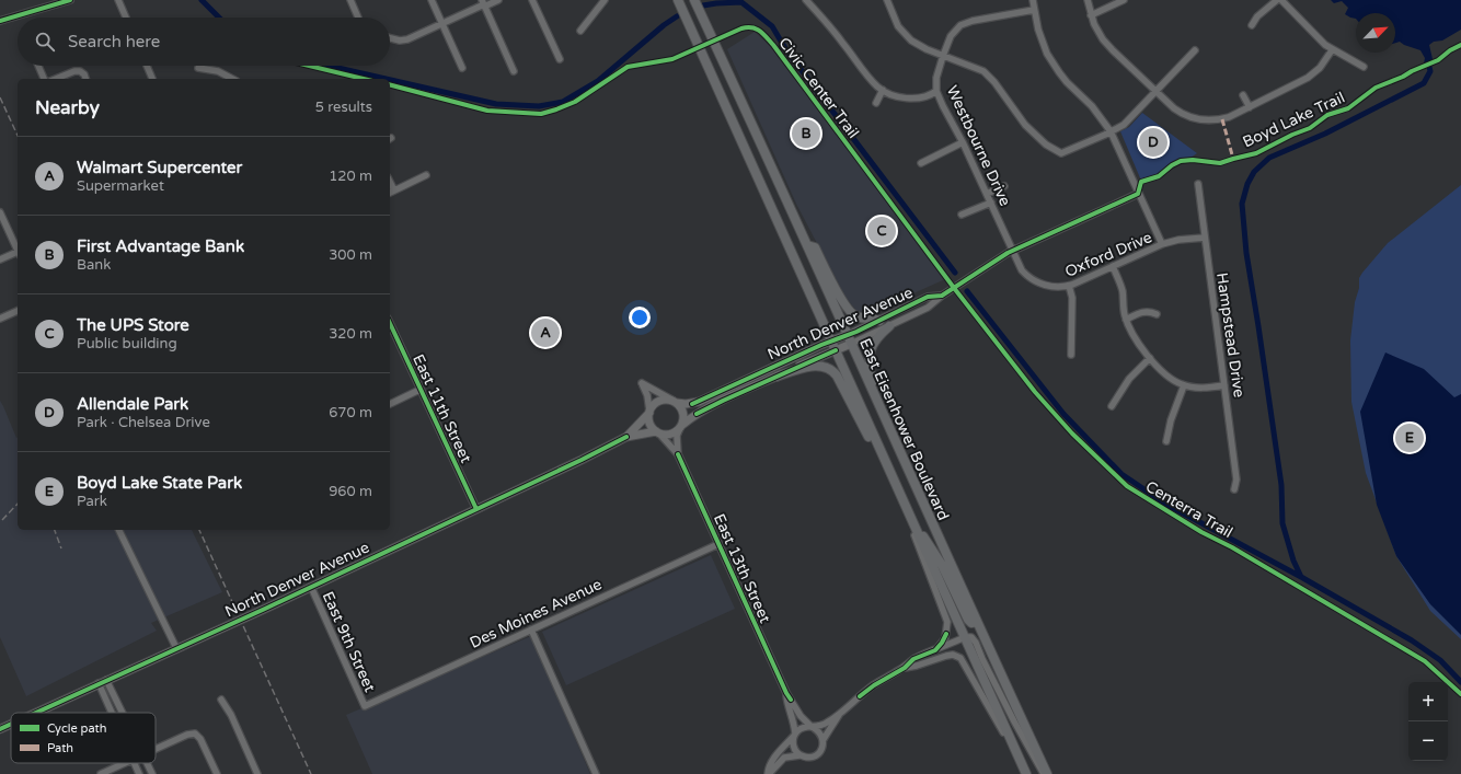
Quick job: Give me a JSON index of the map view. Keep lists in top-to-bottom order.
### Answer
{
  "streets": {
    "highway": ["East Eisenhower Boulevard"],
    "main road": ["North Denver Avenue"],
    "street": [
      "Westbourne Drive",
      "Oxford Drive",
      "Hampstead Drive",
      "East 11th Street",
      "East 13th Street",
      "Des Moines Avenue",
      "East 9th Street"
    ],
    "cycle path": ["Civic Center Trail", "Boyd Lake Trail"]
  },
  "crossings": [
    ["Westbourne Drive", "Oxford Drive"],
    ["Westbourne Drive", "North Denver Avenue"],
    ["Oxford Drive", "North Denver Avenue"],
    ["Oxford Drive", "Hampstead Drive"],
    ["North Denver Avenue", "East 11th Street"],
    ["North Denver Avenue", "East Eisenhower Boulevard"],
    ["North Denver Avenue", "East 13th Street"],
    ["North Denver Avenue", "East 9th Street"],
    ["East 13th Street", "Des Moines Avenue"],
    ["Des Moines Avenue", "East 9th Street"]
  ],
  "legend": ["Cycle path", "Path"],
  "north": "top right",
  "page": {
    "search": "Search here",
    "heading": ["Nearby", "5 results"],
    "pins": [
      "B",
      "D",
      "C",
      "A",
      "E"
    ],
    "list": [
      {
        "mark": "A",
        "name": "Walmart Supercenter",
        "note": "Supermarket",
        "value": "120 m"
      },
      {
        "mark": "B",
        "name": "First Advantage Bank",
        "note": "Bank",
        "value": "300 m"
      },
      {
        "mark": "C",
        "name": "The UPS Store",
        "note": "Public building",
        "value": "320 m"
      },
      {
        "mark": "D",
        "name": "Allendale Park",
        "note": "Park · Chelsea Drive",
        "value": "670 m"
      },
      {
        "mark": "E",
        "name": "Boyd Lake State Park",
        "note": "Park",
        "value": "960 m"
      }
    ],
    "map_buttons": ["+", "−"]
  }
}
